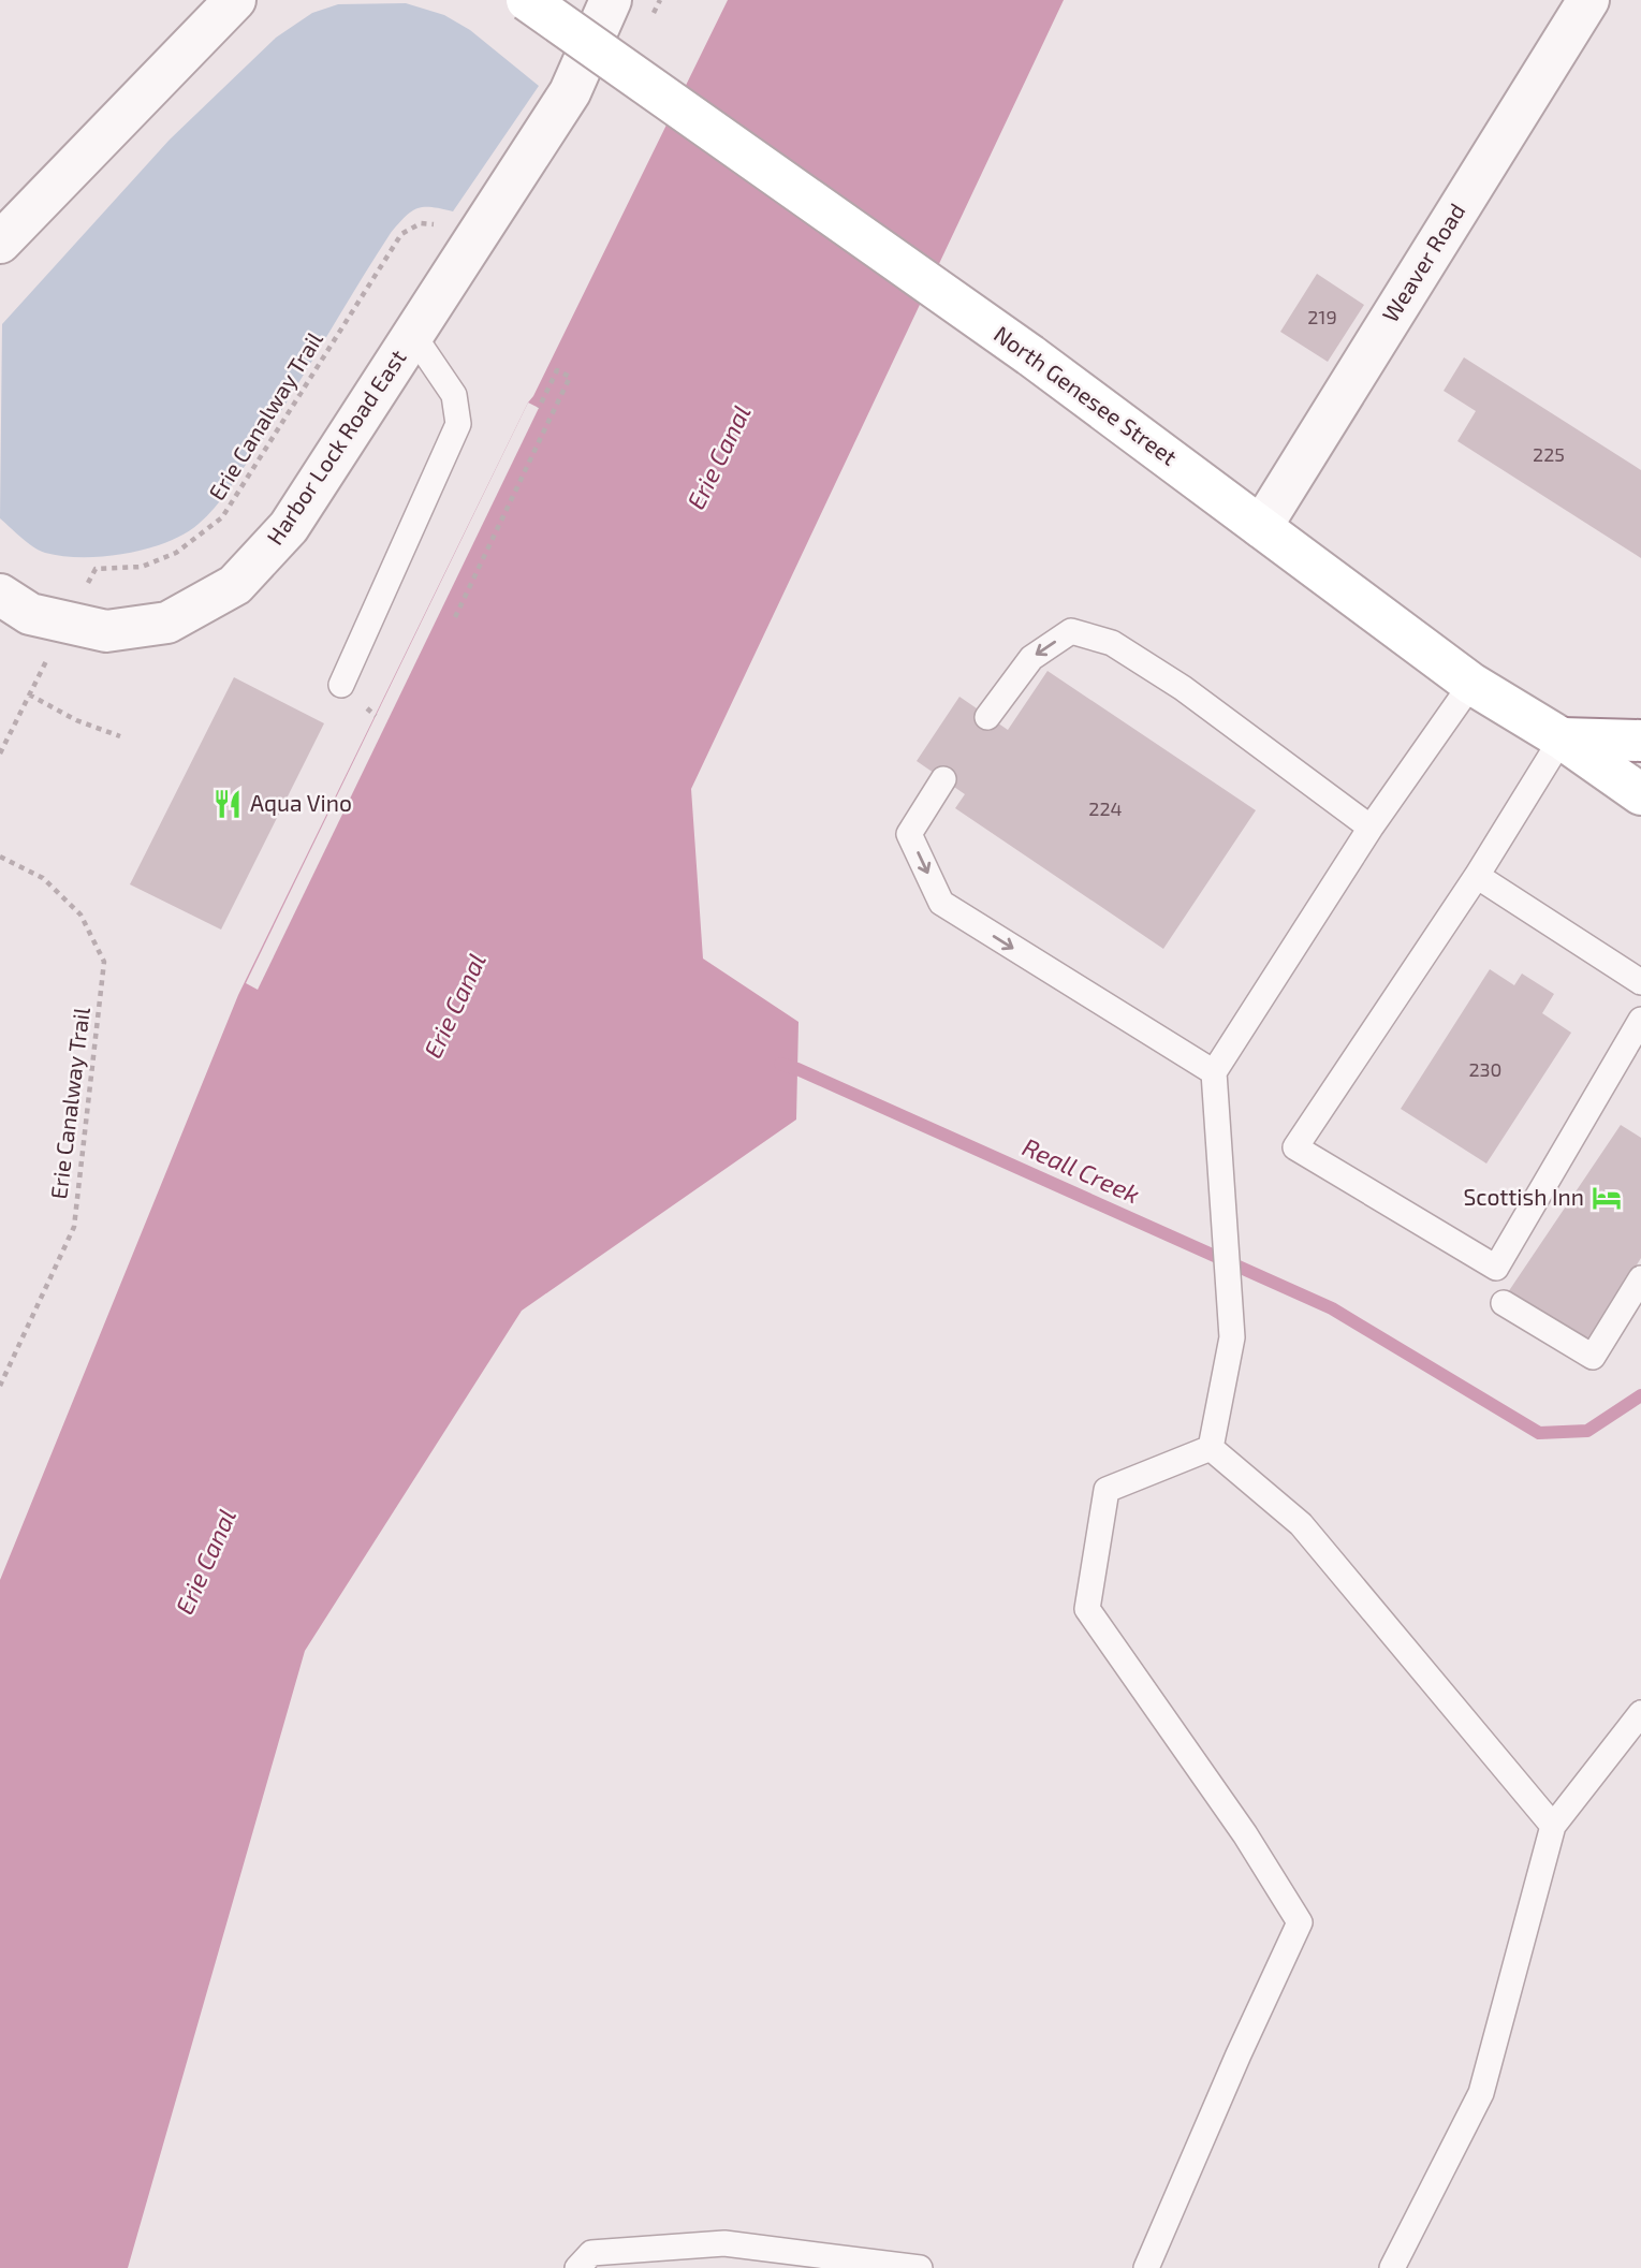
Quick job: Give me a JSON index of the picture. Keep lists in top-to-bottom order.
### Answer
{
  "streets": {
    "main road": ["North Genesee Street"],
    "street": ["Weaver Road", "Harbor Lock Road East"],
    "path": ["Erie Canalway Trail"]
  },
  "crossings": [
    ["Weaver Road", "North Genesee Street"]
  ],
  "water": ["Erie Canal", "Reall Creek"],
  "places": {
    "restaurant": ["Aqua Vino"],
    "hotel": ["Scottish Inn"]
  },
  "house_numbers": [
    "219",
    "225",
    "224",
    "230"
  ]
}
